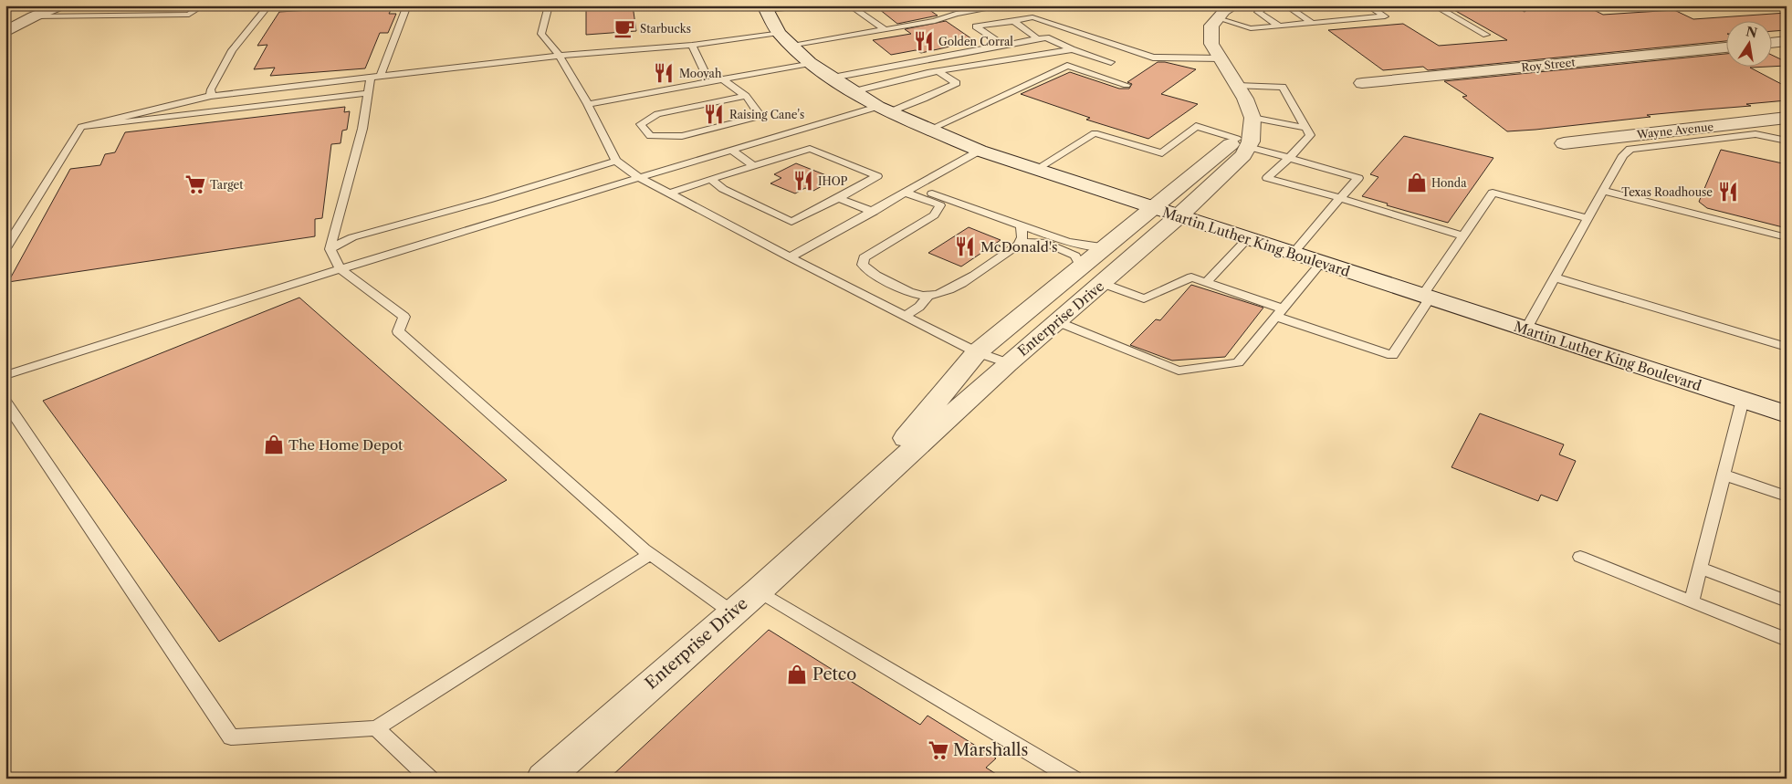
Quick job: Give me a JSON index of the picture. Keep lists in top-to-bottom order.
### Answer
{
  "streets": {
    "street": [
      "Roy Street",
      "Wayne Avenue",
      "Martin Luther King Boulevard",
      "Enterprise Drive"
    ]
  },
  "crossings": [
    ["Martin Luther King Boulevard", "Enterprise Drive"]
  ],
  "places": {
    "cafe": ["Starbucks"],
    "restaurant": [
      "Golden Corral",
      "Mooyah",
      "Raising Cane's",
      "IHOP",
      "Texas Roadhouse",
      "McDonald's"
    ],
    "shop": ["Honda", "The Home Depot", "Petco"],
    "supermarket": ["Target", "Marshalls"]
  },
  "north": "top"
}
